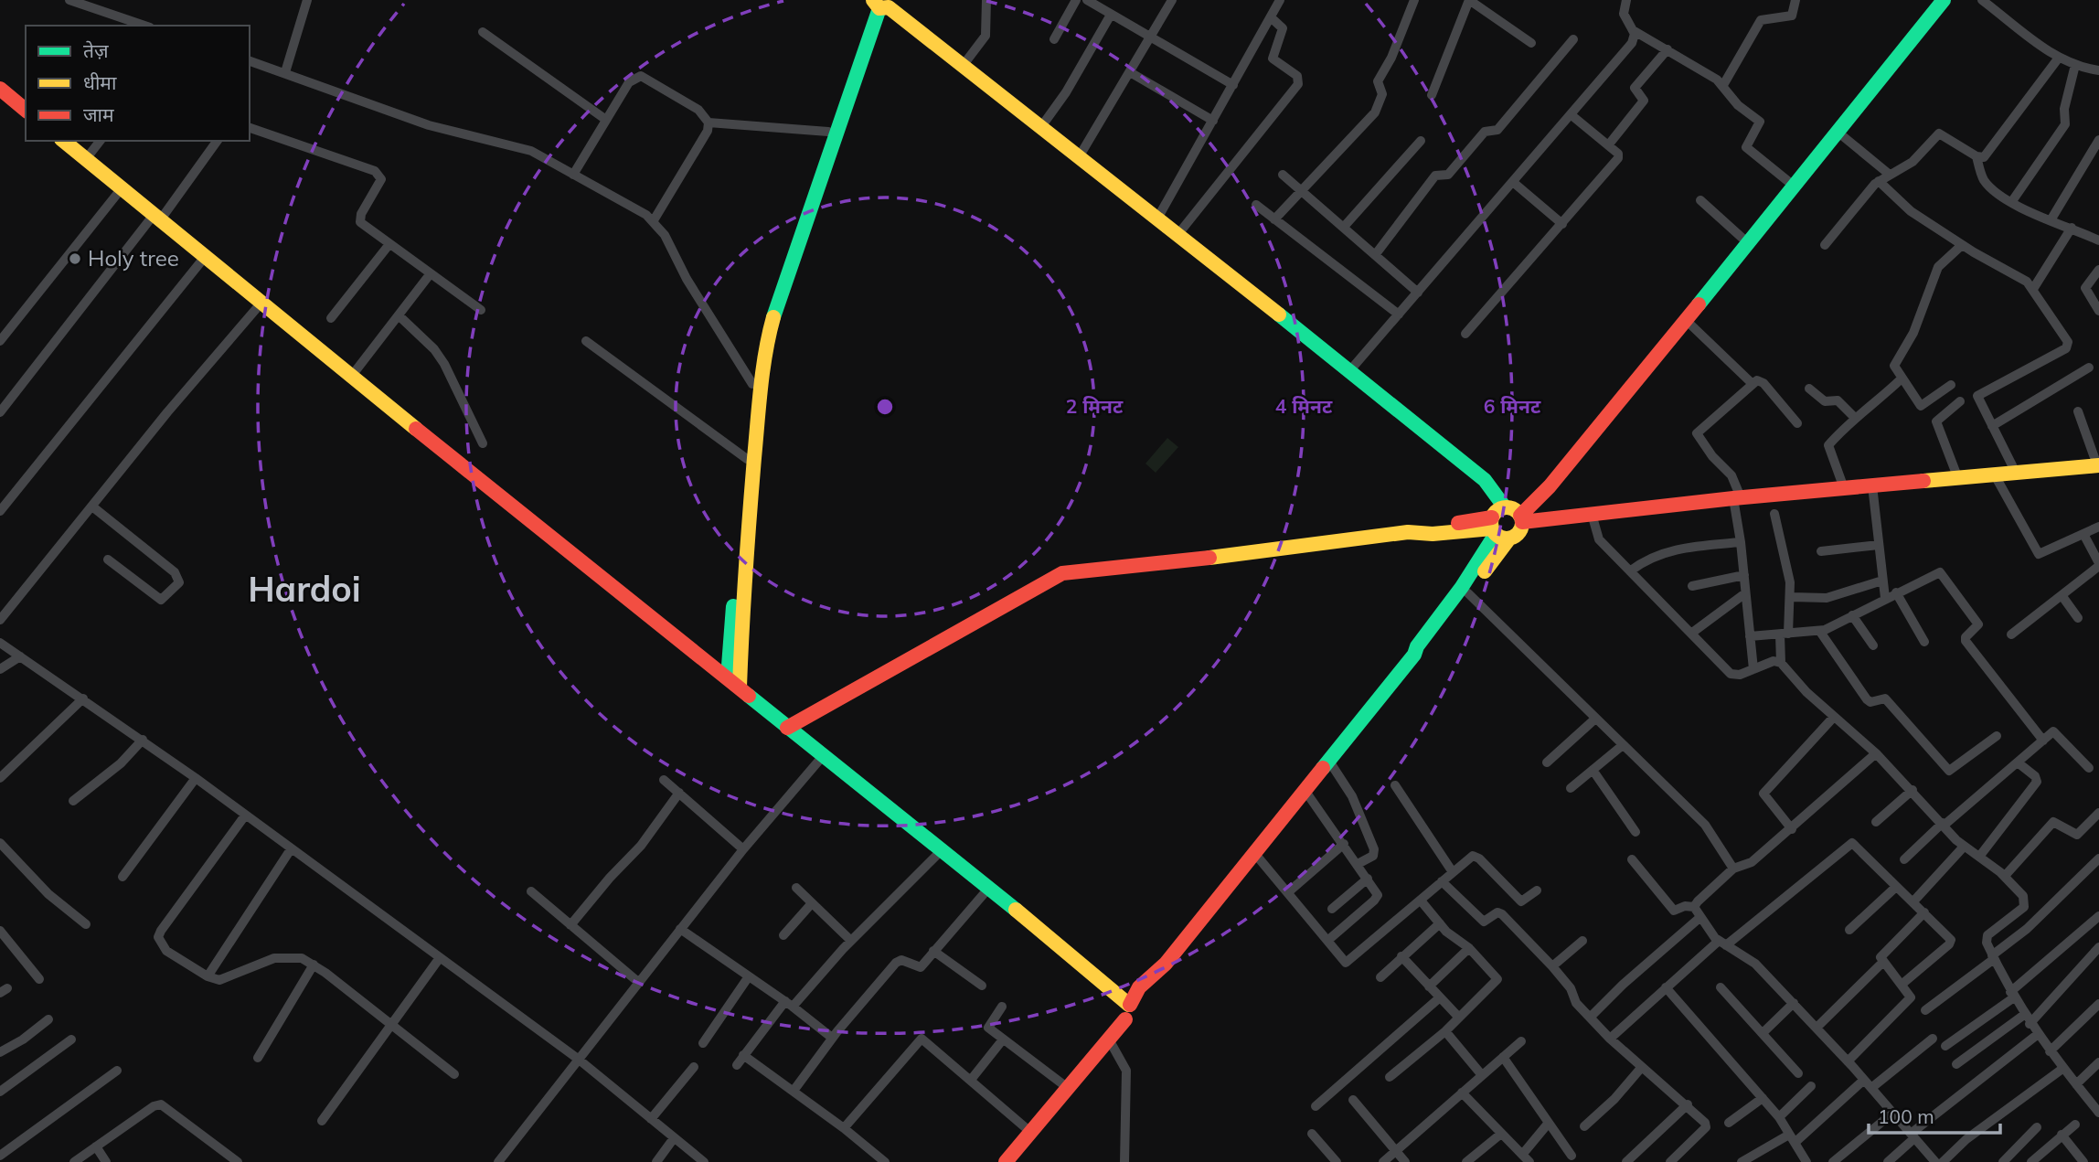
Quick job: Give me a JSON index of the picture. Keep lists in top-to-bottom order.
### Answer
{
  "districts": ["Hardoi"],
  "places": ["Holy tree"],
  "legend": ["तेज़", "धीमा", "जाम"],
  "scale_bar": "100 m",
  "rings": ["2 मिनट", "4 मिनट", "6 मिनट"]
}
